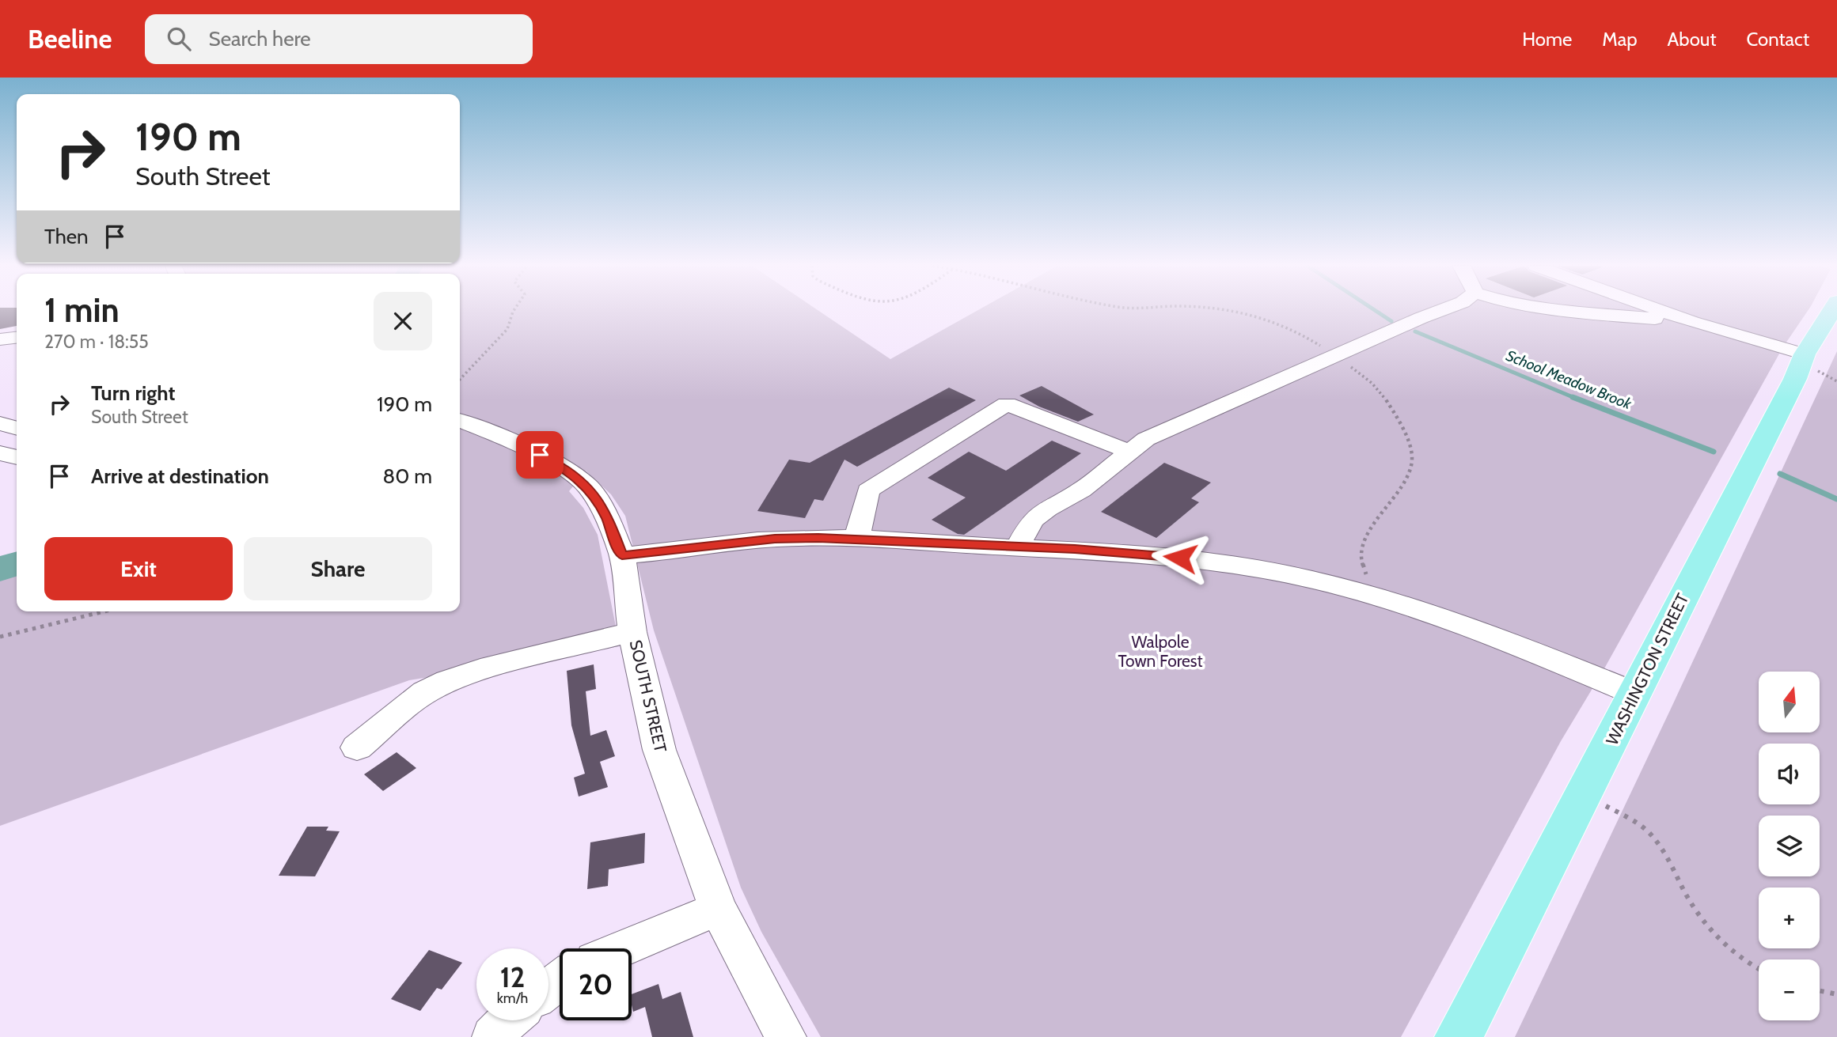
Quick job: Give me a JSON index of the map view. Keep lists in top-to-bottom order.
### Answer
{
  "streets": {
    "main road": ["WASHINGTON STREET"],
    "street": ["SOUTH STREET"]
  },
  "water": ["School Meadow Brook"],
  "parks": ["Walpole Town Forest"],
  "north": "top",
  "page": {
    "header": "Beeline",
    "search": "Search here",
    "nav": [
      "Home",
      "Map",
      "About",
      "Contact"
    ],
    "turn": ["190 m", "South Street"],
    "then": "Then",
    "heading": ["1 min", "270 m · 18:55"],
    "list": [
      {
        "name": "Turn right",
        "note": "South Street",
        "value": "190 m"
      },
      {
        "name": "Arrive at destination",
        "value": "80 m"
      }
    ],
    "buttons": ["Exit", "Share"],
    "map_buttons": ["+", "−"],
    "speed": "12 km/h",
    "limit": "20"
  }
}
